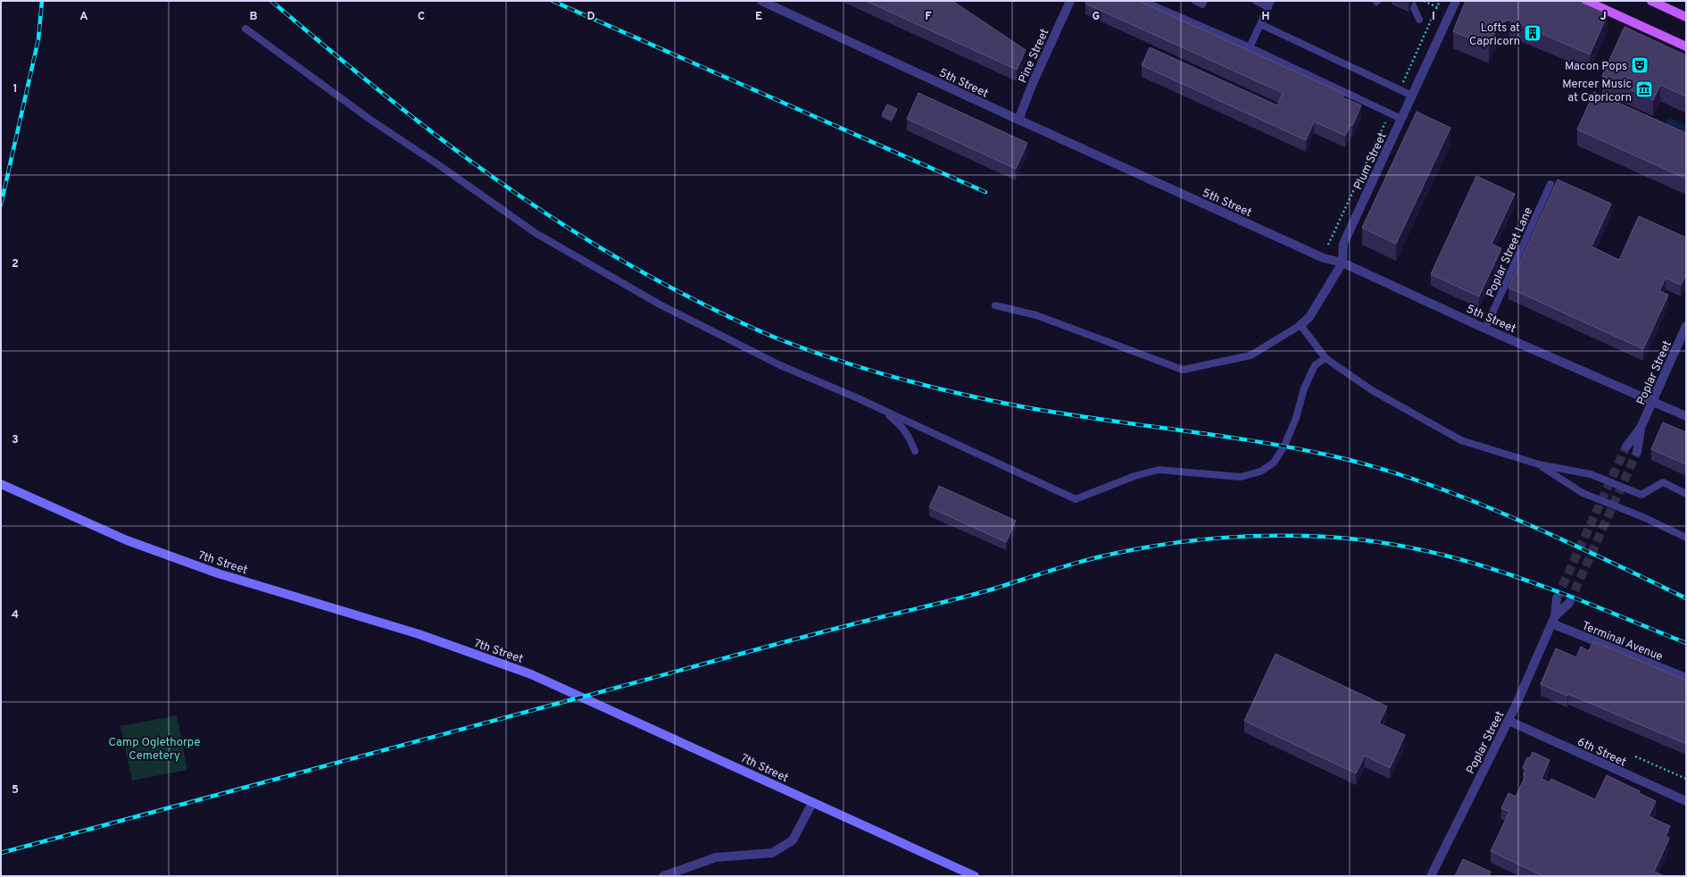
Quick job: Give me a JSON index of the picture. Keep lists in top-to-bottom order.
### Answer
{
  "streets": {
    "street": [
      "Pine Street",
      "5th Street",
      "Plum Street",
      "Poplar Street",
      "7th Street",
      "Terminal Avenue",
      "6th Street"
    ],
    "lane": ["Poplar Street Lane"]
  },
  "crossings": [
    ["Pine Street", "5th Street"],
    ["5th Street", "Plum Street"],
    ["5th Street", "Poplar Street Lane"],
    ["5th Street", "Poplar Street"],
    ["Poplar Street", "Terminal Avenue"],
    ["Poplar Street", "6th Street"]
  ],
  "parks": ["Camp Oglethorpe Cemetery"],
  "places": {
    "building": ["Lofts at Capricorn"],
    "theatre": ["Macon Pops"],
    "museum": ["Mercer Music at Capricorn"]
  },
  "grid": {
    "columns": [
      "A",
      "B",
      "C",
      "D",
      "E",
      "F",
      "G",
      "H",
      "I",
      "J"
    ],
    "rows": [
      "1",
      "2",
      "3",
      "4",
      "5"
    ]
  }
}
